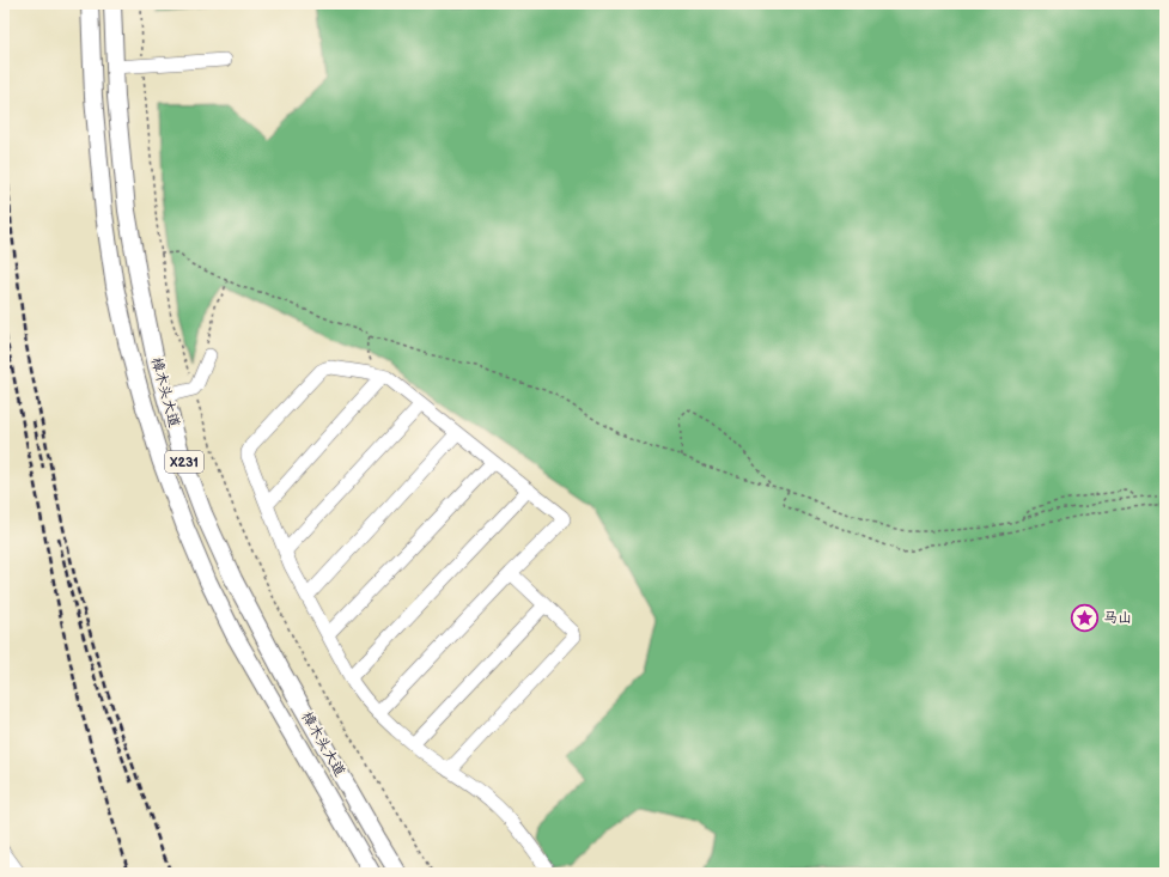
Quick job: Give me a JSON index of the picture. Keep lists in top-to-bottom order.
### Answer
{
  "streets": {
    "main road": ["樟木头大道", "X231"]
  },
  "places": {
    "place": ["马山"]
  }
}
